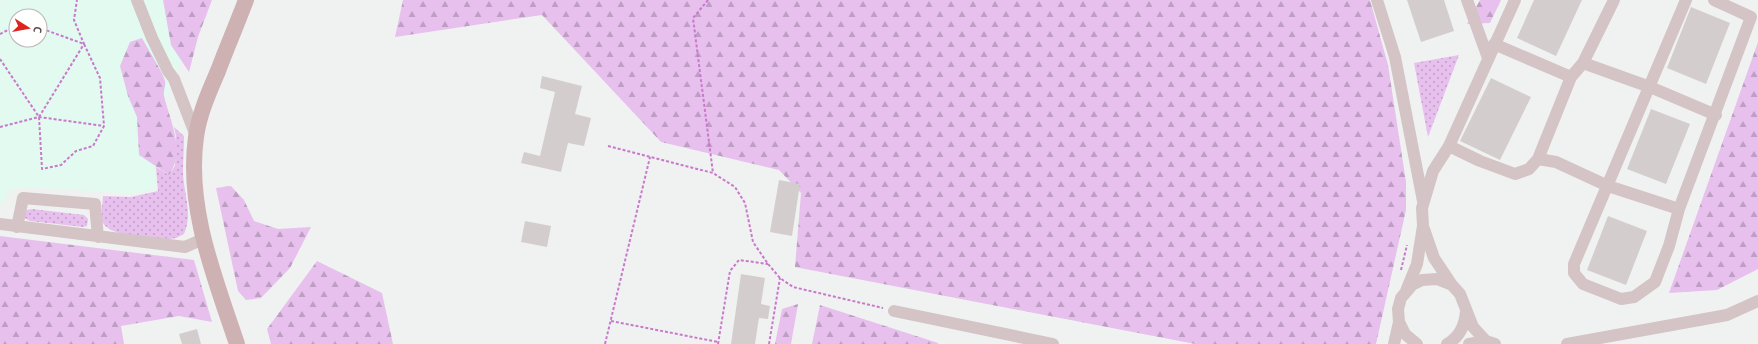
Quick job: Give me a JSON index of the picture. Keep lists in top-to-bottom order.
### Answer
{
  "north": "right"
}
